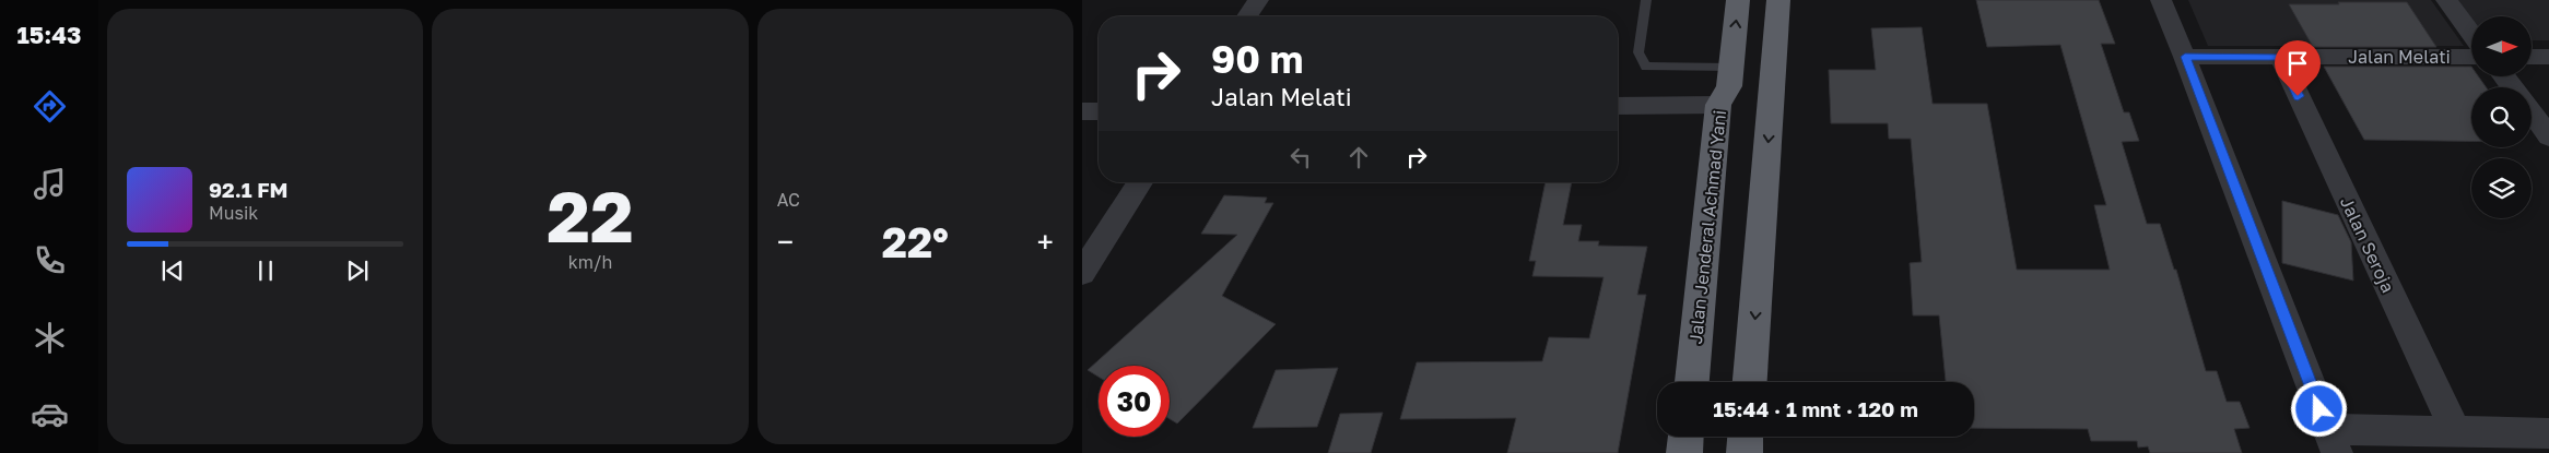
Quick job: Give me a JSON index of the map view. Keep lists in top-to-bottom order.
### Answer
{
  "streets": {
    "highway": ["Jalan Jenderal Achmad Yani"],
    "street": ["Jalan Melati", "Jalan Seroja"]
  },
  "crossings": [
    ["Jalan Melati", "Jalan Seroja"]
  ],
  "north": "right",
  "page": {
    "tabs": "15:43",
    "tile": [
      ["22", "km/h"],
      "AC"
    ],
    "turn": ["90 m", "Jalan Melati"],
    "song": ["92.1 FM", "Musik"],
    "heat": ["−", "22°", "+"],
    "limit": "30",
    "trip": "15:44 · 1 mnt · 120 m"
  }
}
